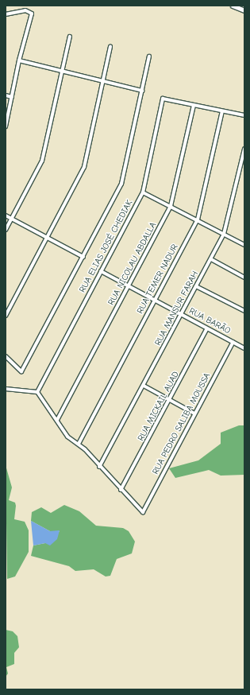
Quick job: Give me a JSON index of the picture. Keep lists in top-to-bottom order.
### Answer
{
  "streets": {
    "street": [
      "RUA ELIAS JOSÉ CHEDIAK",
      "RUA NICOLAU ABDALLA",
      "RUA TEMER NADUR",
      "RUA MANSUR FARAH",
      "RUA BARÃO",
      "RUA MICKAIL AUAD",
      "RUA PEDRO SALIBA MOUSSA"
    ]
  },
  "crossings": [
    ["RUA ELIAS JOSÉ CHEDIAK", "RUA NICOLAU ABDALLA"],
    ["RUA ELIAS JOSÉ CHEDIAK", "RUA BARÃO"],
    ["RUA NICOLAU ABDALLA", "RUA BARÃO"],
    ["RUA TEMER NADUR", "RUA BARÃO"],
    ["RUA MANSUR FARAH", "RUA BARÃO"],
    ["RUA BARÃO", "RUA MICKAIL AUAD"],
    ["RUA BARÃO", "RUA PEDRO SALIBA MOUSSA"],
    ["RUA MICKAIL AUAD", "RUA PEDRO SALIBA MOUSSA"]
  ]
}
